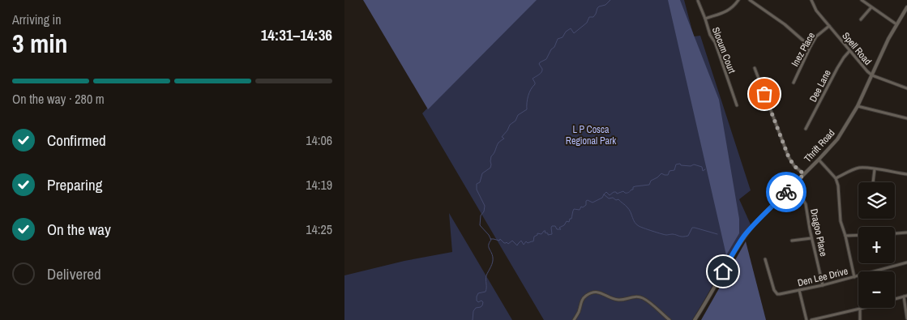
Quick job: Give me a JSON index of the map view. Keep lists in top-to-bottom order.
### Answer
{
  "streets": {
    "street": [
      "Spell Road",
      "Inez Place",
      "Slocum Court",
      "Dee Lane",
      "Thrift Road",
      "Dragoo Place",
      "Den Lee Drive"
    ]
  },
  "crossings": [
    ["Spell Road", "Inez Place"],
    ["Spell Road", "Dee Lane"],
    ["Spell Road", "Thrift Road"],
    ["Thrift Road", "Dragoo Place"],
    ["Dragoo Place", "Den Lee Drive"]
  ],
  "parks": ["L P Cosca Regional Park"],
  "page": {
    "heading": ["3 min", "Arriving in", "14:31–14:36"],
    "bar": "On the way · 280 m",
    "list": [
      ["Confirmed", "14:06"],
      ["Preparing", "14:19"],
      ["On the way", "14:25"],
      "Delivered"
    ],
    "map_buttons": ["+", "−"]
  }
}
